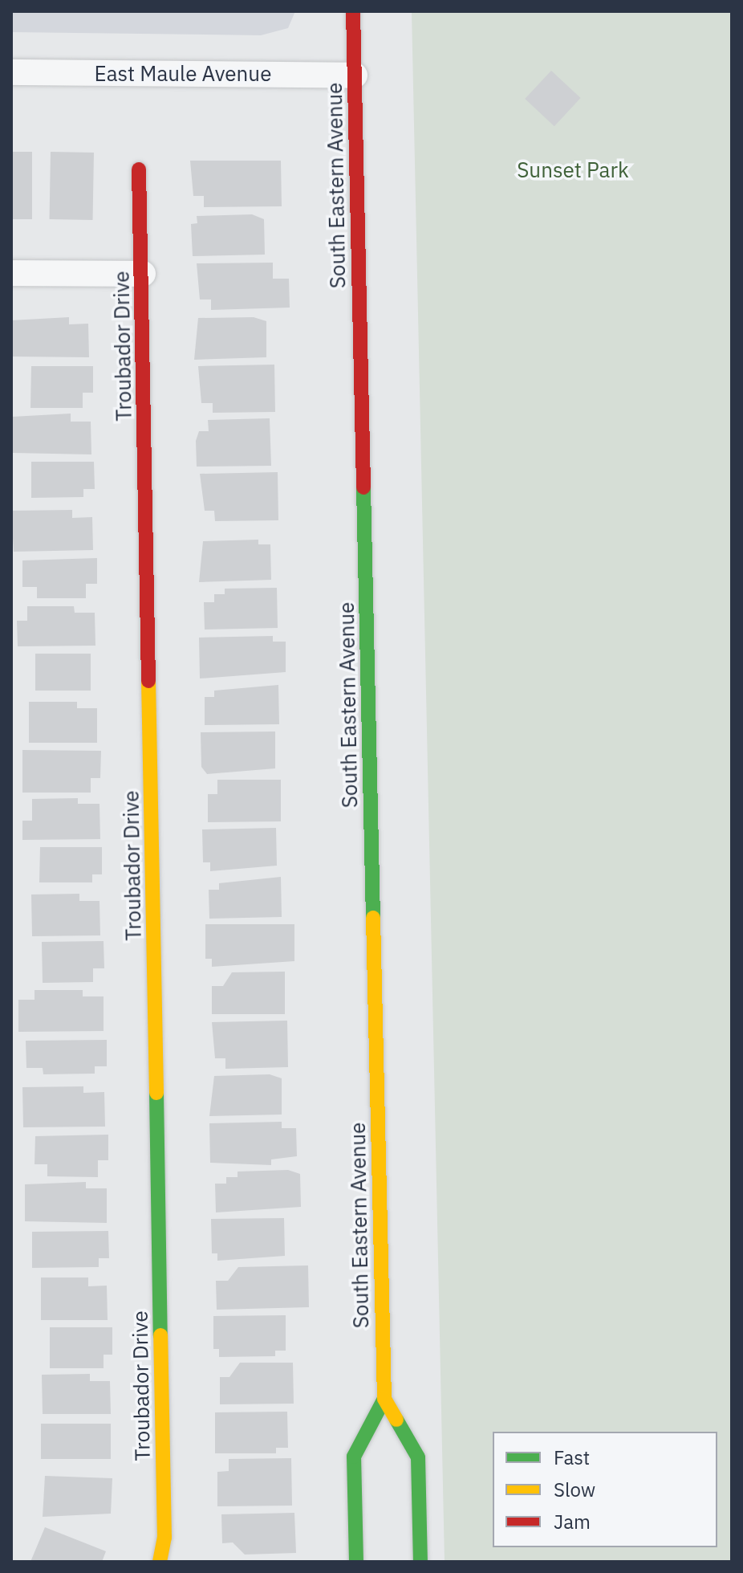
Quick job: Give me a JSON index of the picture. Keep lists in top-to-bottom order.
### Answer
{
  "streets": {
    "main road": ["South Eastern Avenue", "Troubador Drive"],
    "street": ["East Maule Avenue"]
  },
  "crossings": [
    ["East Maule Avenue", "South Eastern Avenue"]
  ],
  "parks": ["Sunset Park"],
  "legend": ["Fast", "Slow", "Jam"]
}
